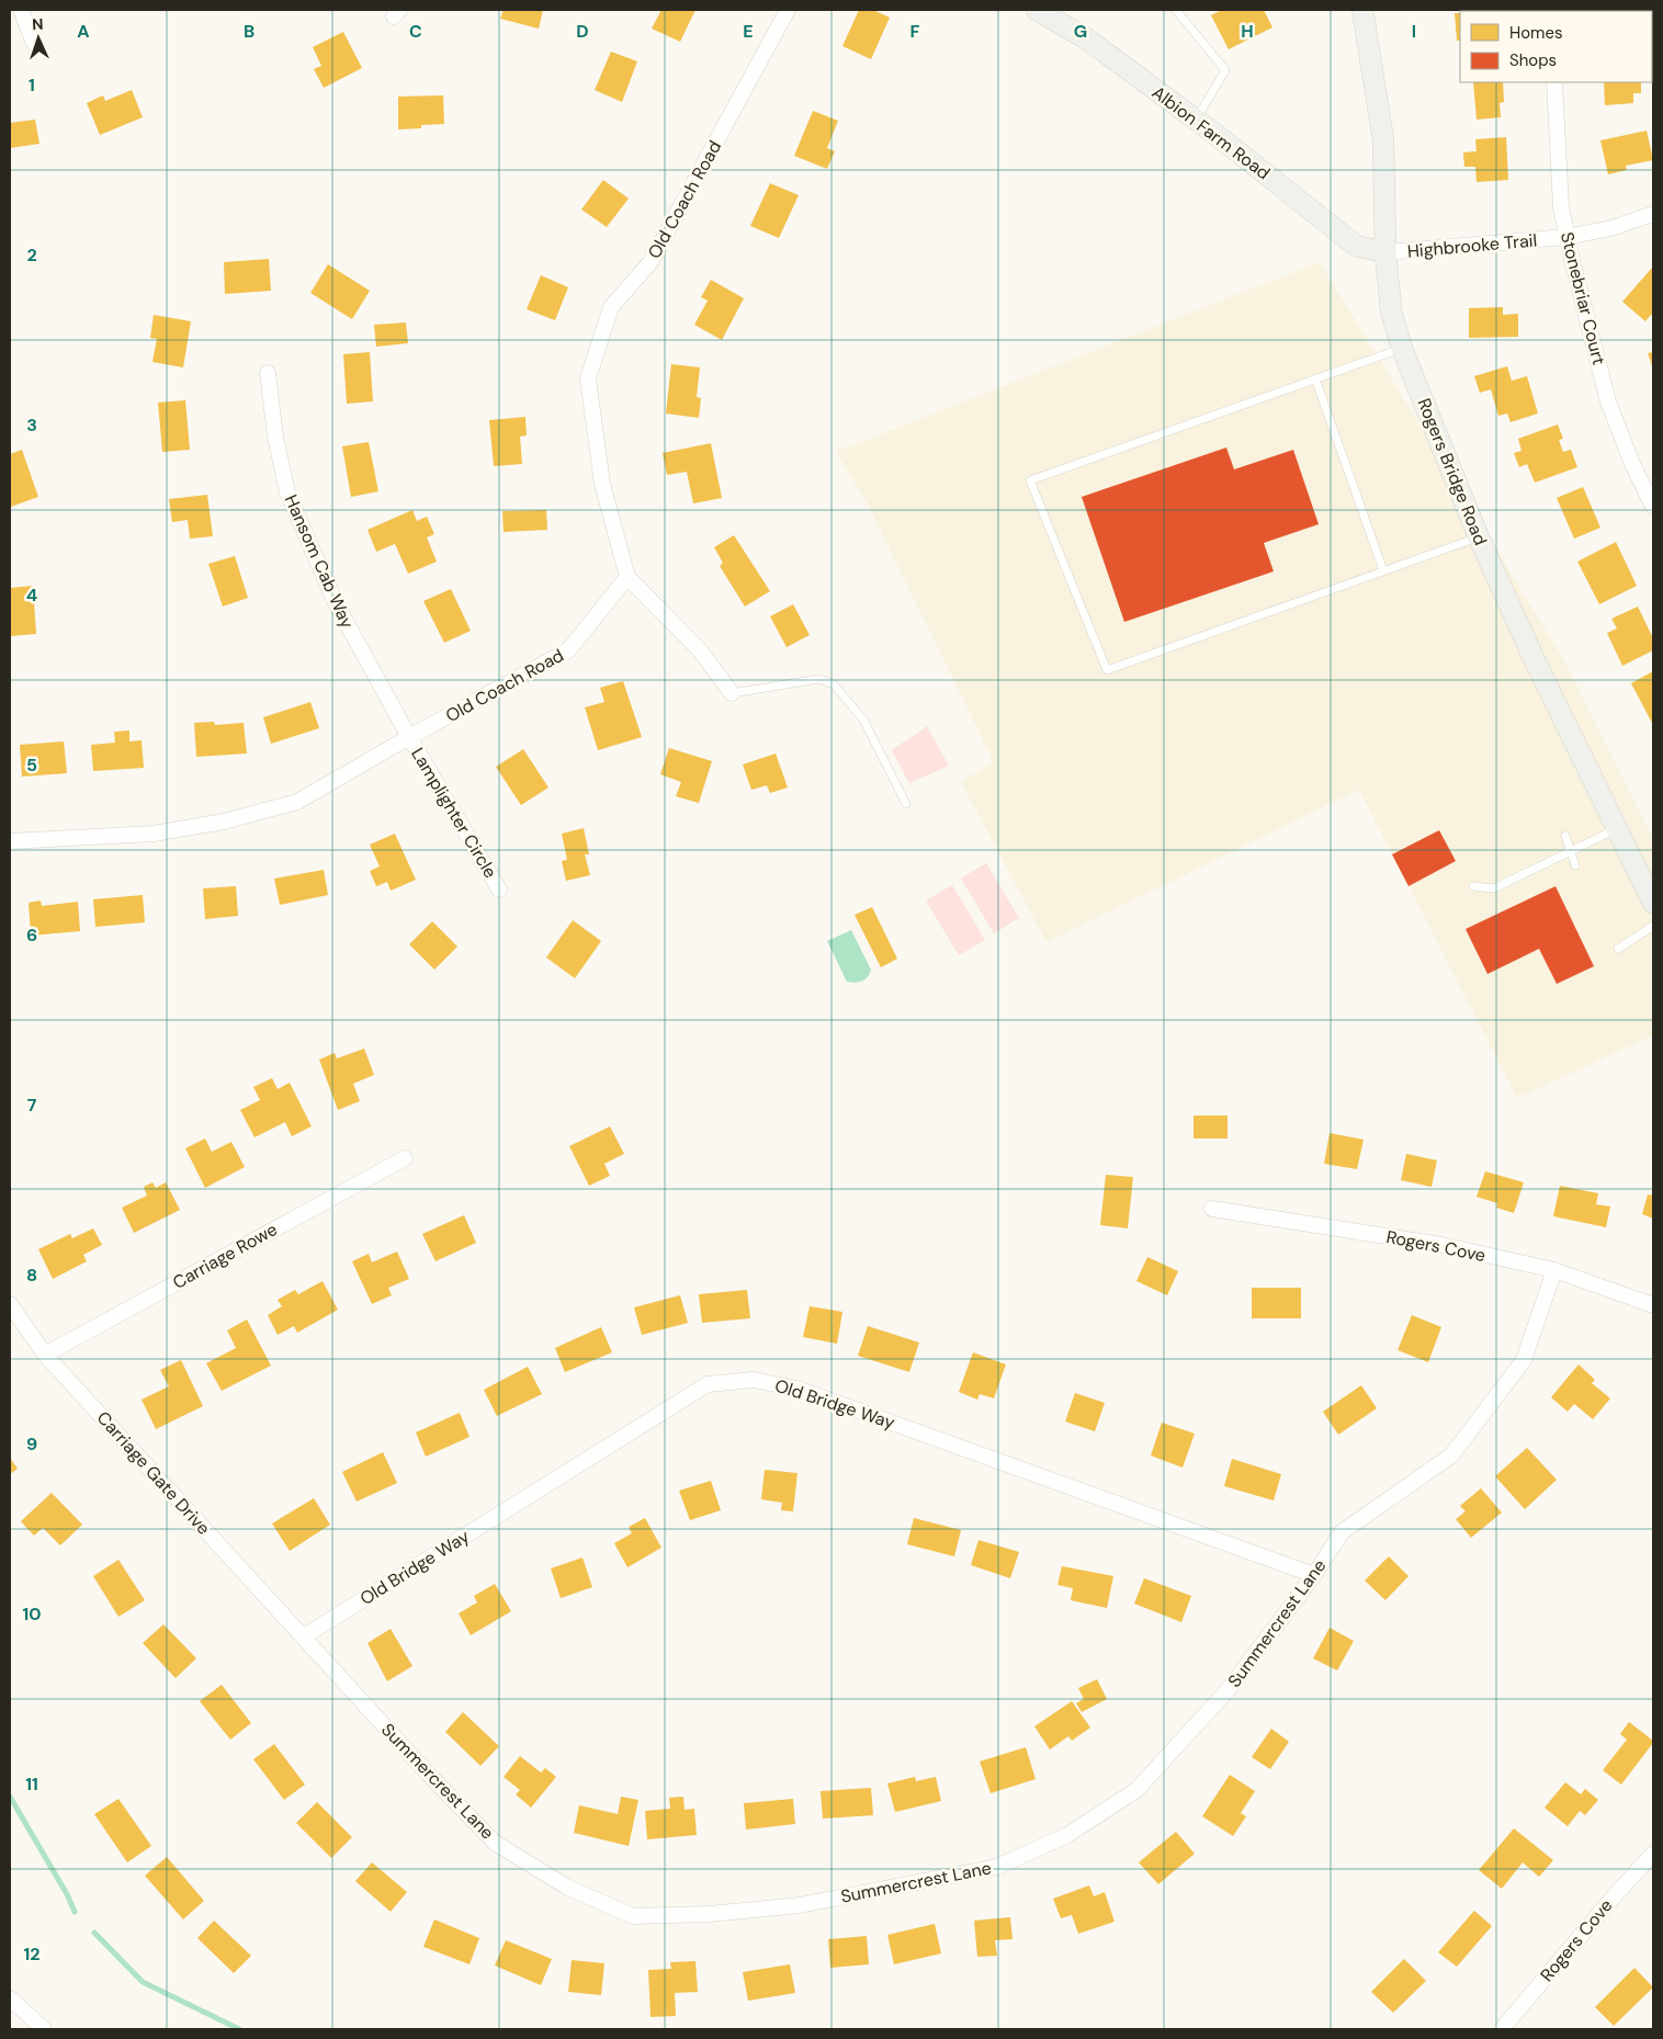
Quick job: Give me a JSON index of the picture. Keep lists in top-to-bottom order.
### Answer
{
  "streets": {
    "street": [
      "Albion Farm Road",
      "Old Coach Road",
      "Highbrooke Trail",
      "Stonebriar Court",
      "Rogers Bridge Road",
      "Hansom Cab Way",
      "Lamplighter Circle",
      "Rogers Cove",
      "Carriage Rowe",
      "Old Bridge Way",
      "Carriage Gate Drive",
      "Summercrest Lane"
    ]
  },
  "crossings": [
    ["Albion Farm Road", "Highbrooke Trail"],
    ["Albion Farm Road", "Rogers Bridge Road"],
    ["Old Coach Road", "Hansom Cab Way"],
    ["Old Coach Road", "Lamplighter Circle"],
    ["Highbrooke Trail", "Stonebriar Court"],
    ["Highbrooke Trail", "Rogers Bridge Road"],
    ["Hansom Cab Way", "Lamplighter Circle"],
    ["Rogers Cove", "Summercrest Lane"],
    ["Carriage Rowe", "Carriage Gate Drive"],
    ["Old Bridge Way", "Carriage Gate Drive"],
    ["Old Bridge Way", "Summercrest Lane"],
    ["Carriage Gate Drive", "Summercrest Lane"]
  ],
  "legend": ["Homes", "Shops"],
  "north": "top",
  "grid": {
    "columns": [
      "A",
      "B",
      "C",
      "D",
      "E",
      "F",
      "G",
      "H",
      "I"
    ],
    "rows": [
      "1",
      "2",
      "3",
      "4",
      "5",
      "6",
      "7",
      "8",
      "9",
      "10",
      "11",
      "12"
    ]
  }
}
